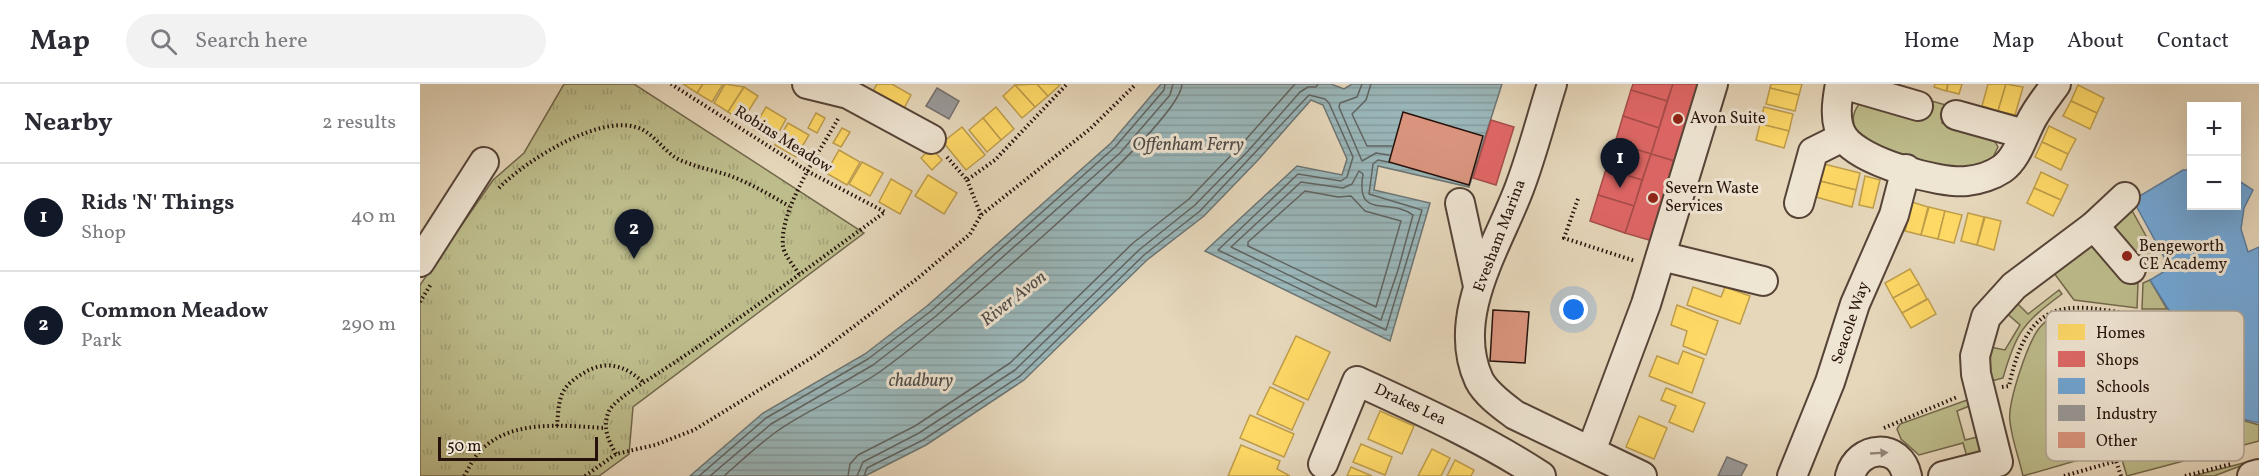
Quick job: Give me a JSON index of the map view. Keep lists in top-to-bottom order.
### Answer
{
  "streets": {
    "street": ["Evesham Marina", "Seacole Way", "Drakes Lea"],
    "path": ["Robins Meadow"]
  },
  "water": ["Offenham Ferry", "River Avon", "chadbury"],
  "places": ["Avon Suite", "Severn Waste Services", "Bengeworth CE Academy"],
  "legend": [
    "Homes",
    "Shops",
    "Schools",
    "Industry",
    "Other"
  ],
  "scale_bar": "50 m",
  "page": {
    "header": "Map",
    "search": "Search here",
    "nav": [
      "Home",
      "Map",
      "About",
      "Contact"
    ],
    "heading": ["Nearby", "2 results"],
    "map_buttons": ["+", "−"],
    "pins": ["1", "2"],
    "list": [
      {
        "mark": "1",
        "name": "Rids 'N' Things",
        "note": "Shop",
        "value": "40 m"
      },
      {
        "mark": "2",
        "name": "Common Meadow",
        "note": "Park",
        "value": "290 m"
      }
    ],
    "scale": "50 m"
  }
}
